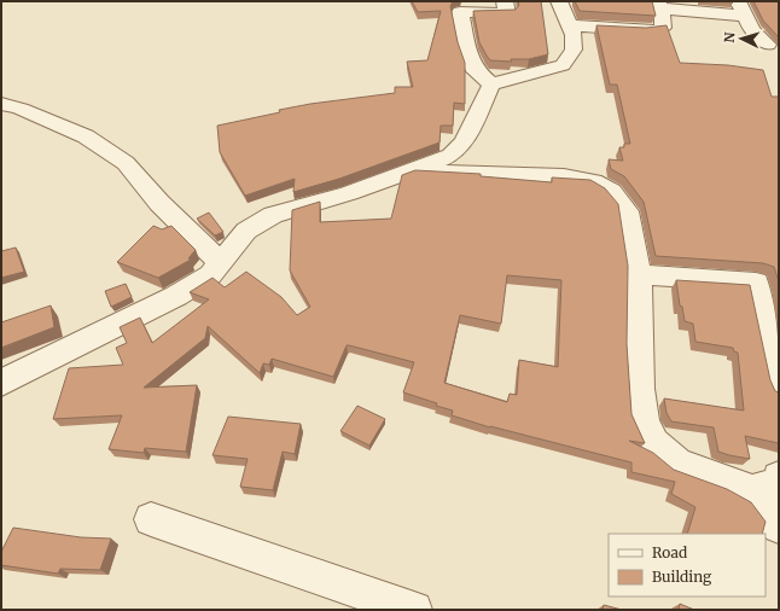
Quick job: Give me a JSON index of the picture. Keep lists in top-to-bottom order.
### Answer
{
  "legend": ["Road", "Building"],
  "north": "left"
}
